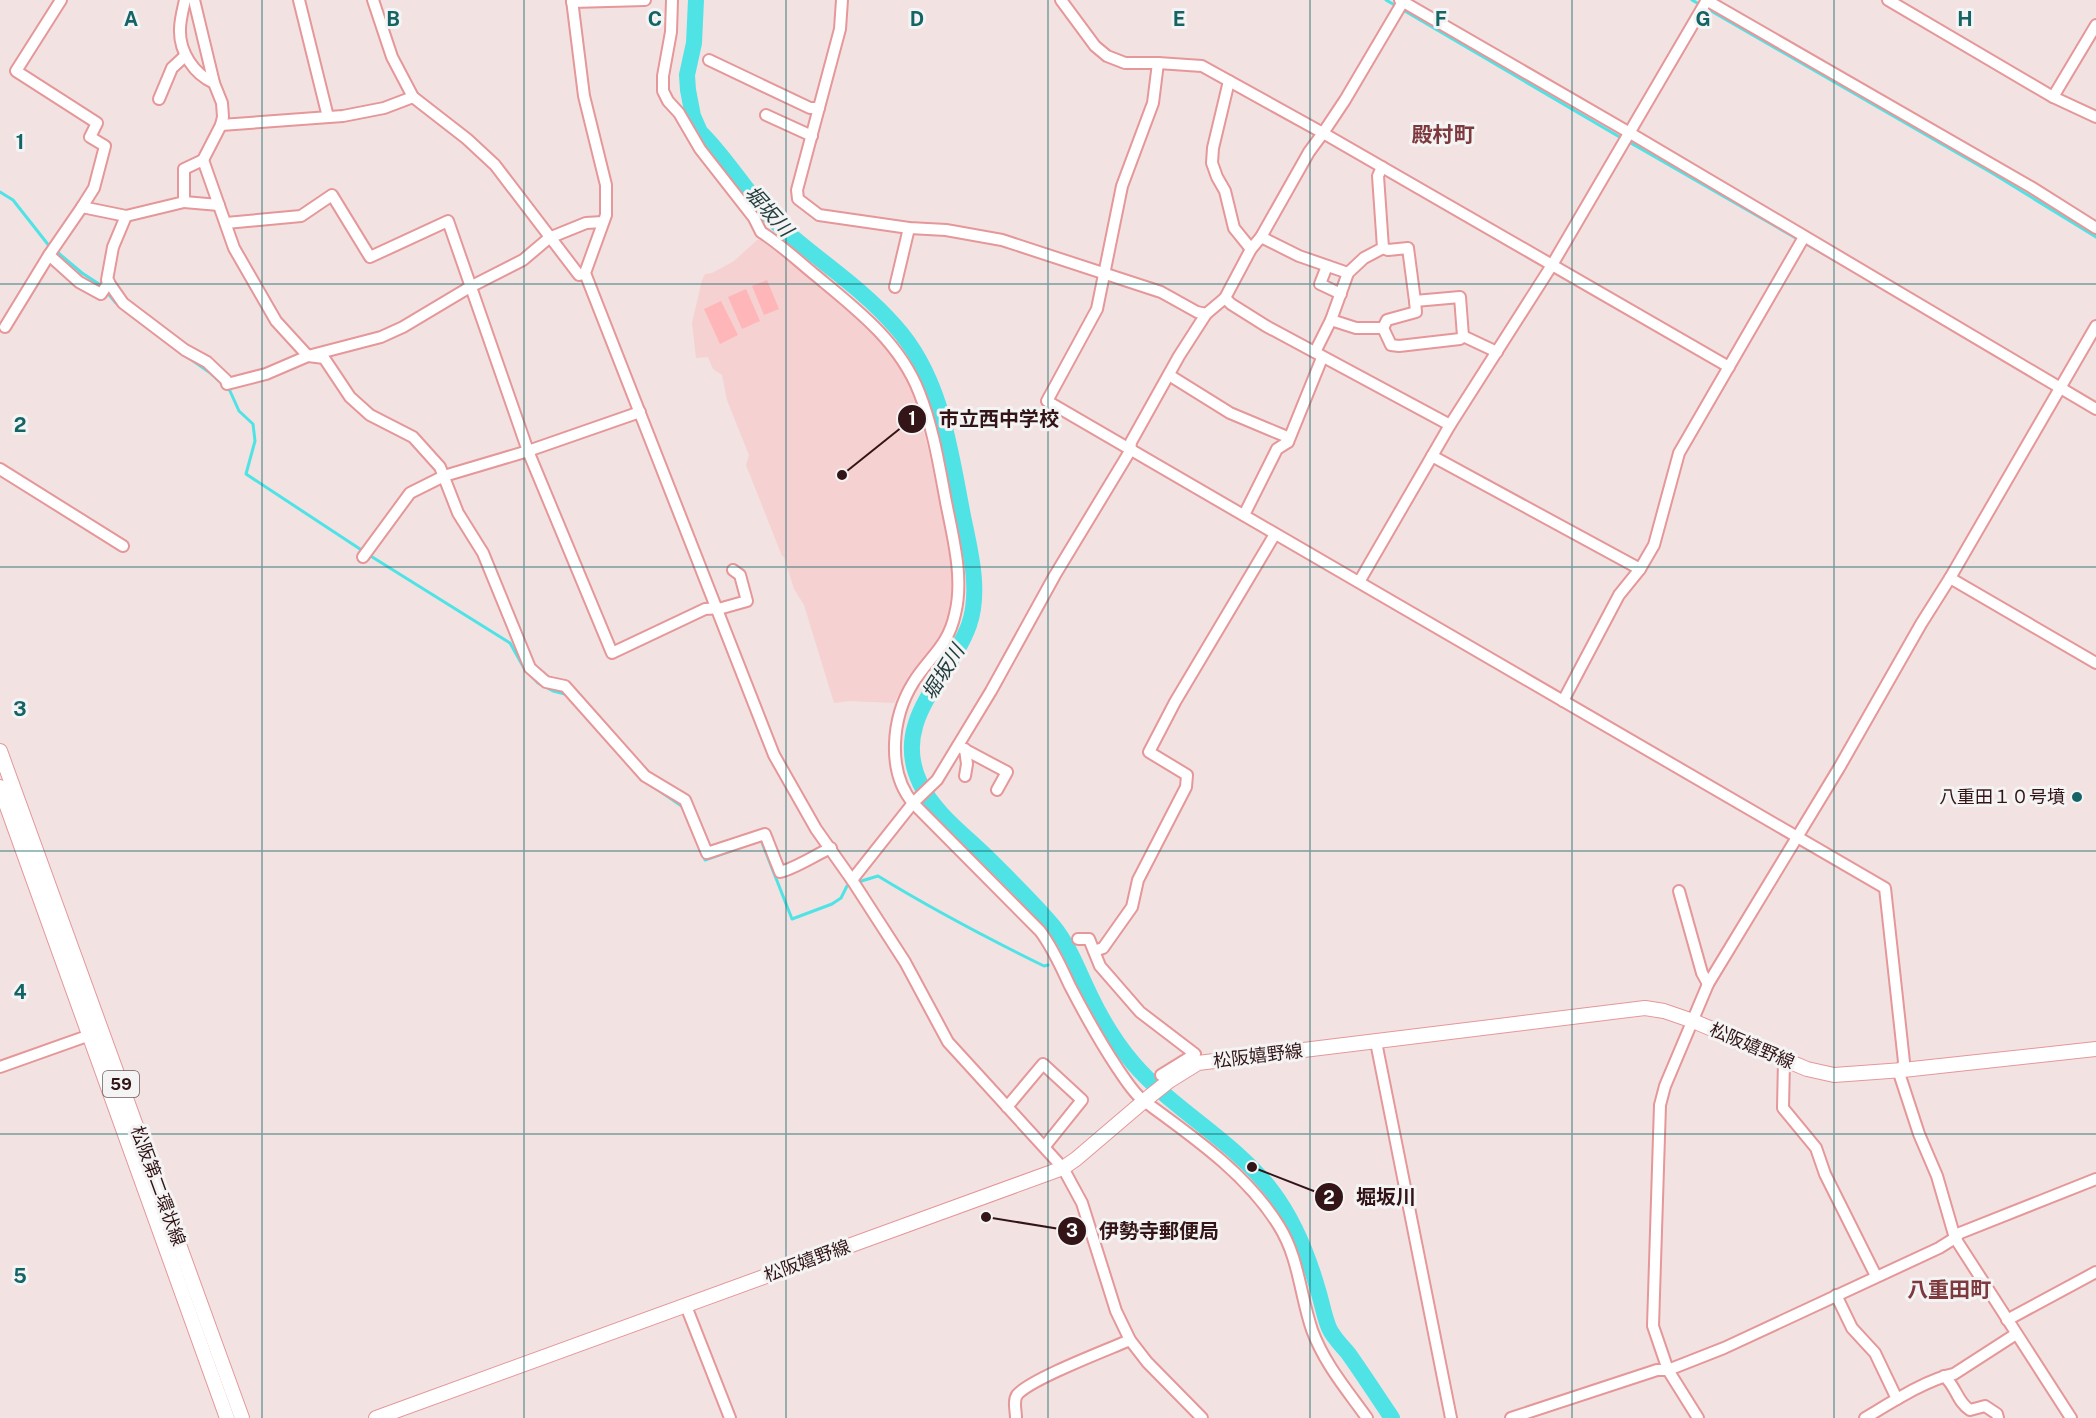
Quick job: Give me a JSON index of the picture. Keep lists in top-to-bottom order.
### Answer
{
  "streets": {
    "main road": ["松阪嬉野線", "59", "松阪第二環状線"]
  },
  "districts": ["殿村町", "八重田町"],
  "water": ["堀坂川"],
  "places": [
    "市立西中学校",
    "八重田１０号墳",
    "堀坂川",
    "伊勢寺郵便局"
  ],
  "grid": {
    "columns": [
      "A",
      "B",
      "C",
      "D",
      "E",
      "F",
      "G",
      "H"
    ],
    "rows": [
      "1",
      "2",
      "3",
      "4",
      "5"
    ]
  }
}
